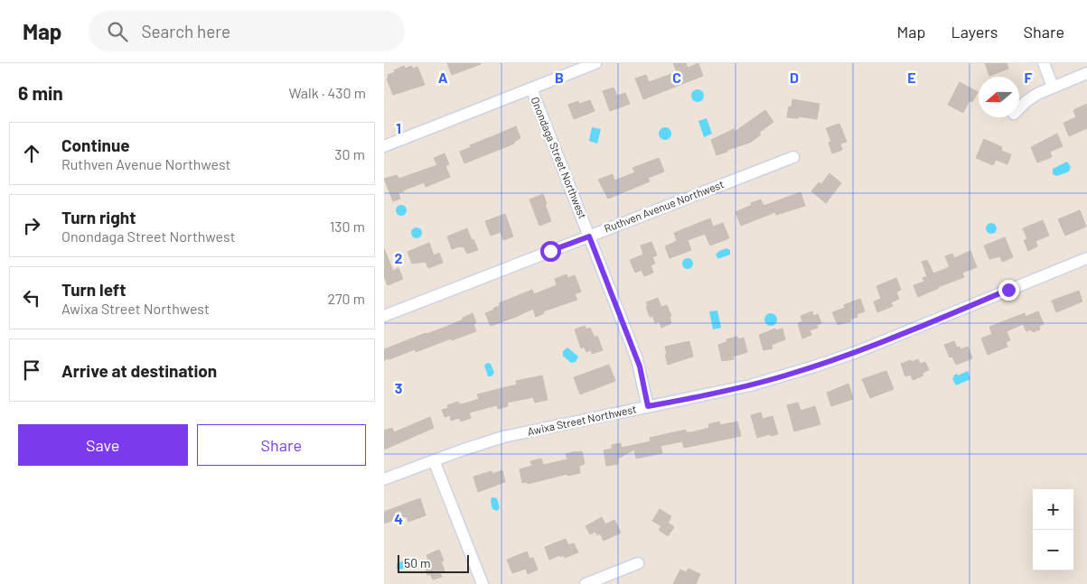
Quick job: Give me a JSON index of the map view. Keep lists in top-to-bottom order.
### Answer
{
  "streets": {
    "street": ["Onondaga Street Northwest", "Ruthven Avenue Northwest", "Awixa Street Northwest"]
  },
  "crossings": [
    ["Onondaga Street Northwest", "Ruthven Avenue Northwest"],
    ["Onondaga Street Northwest", "Awixa Street Northwest"]
  ],
  "scale_bar": "50 m",
  "north": "left",
  "page": {
    "header": "Map",
    "search": "Search here",
    "nav": ["Map", "Layers", "Share"],
    "heading": ["6 min", "Walk · 430 m"],
    "list": [
      ["Continue", "Ruthven Avenue Northwest", "30 m"],
      ["Turn right", "Onondaga Street Northwest", "130 m"],
      ["Turn left", "Awixa Street Northwest", "270 m"],
      "Arrive at destination"
    ],
    "buttons": ["Save", "Share"],
    "map_buttons": ["+", "−"],
    "scale": "50 m"
  },
  "grid": {
    "columns": [
      "A",
      "B",
      "C",
      "D",
      "E",
      "F"
    ],
    "rows": [
      "1",
      "2",
      "3",
      "4"
    ]
  }
}
